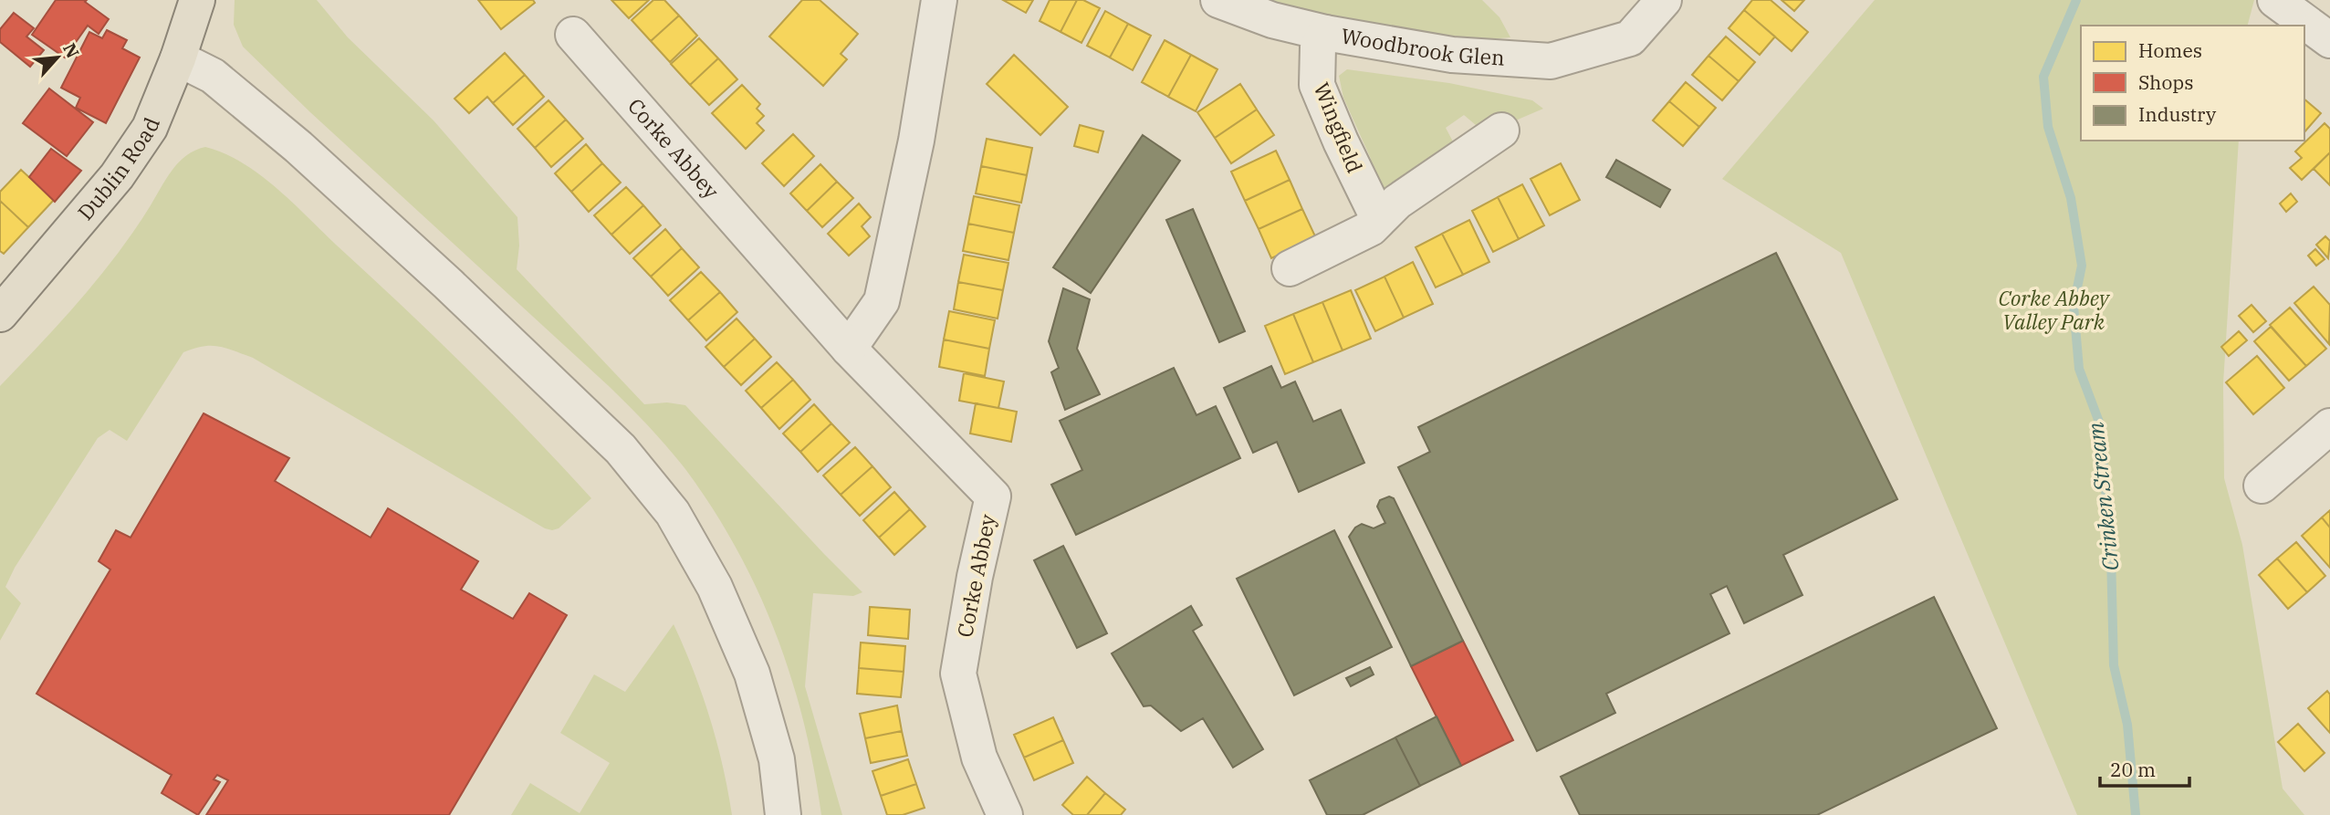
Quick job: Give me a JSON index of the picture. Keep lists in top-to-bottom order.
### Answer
{
  "streets": {
    "main road": ["Dublin Road"],
    "street": ["Woodbrook Glen", "Wingfield", "Corke Abbey"]
  },
  "crossings": [
    ["Woodbrook Glen", "Wingfield"]
  ],
  "water": ["Crinken Stream"],
  "parks": ["Corke Abbey Valley Park"],
  "legend": ["Homes", "Shops", "Industry"],
  "scale_bar": "20 m",
  "north": "top right"
}
